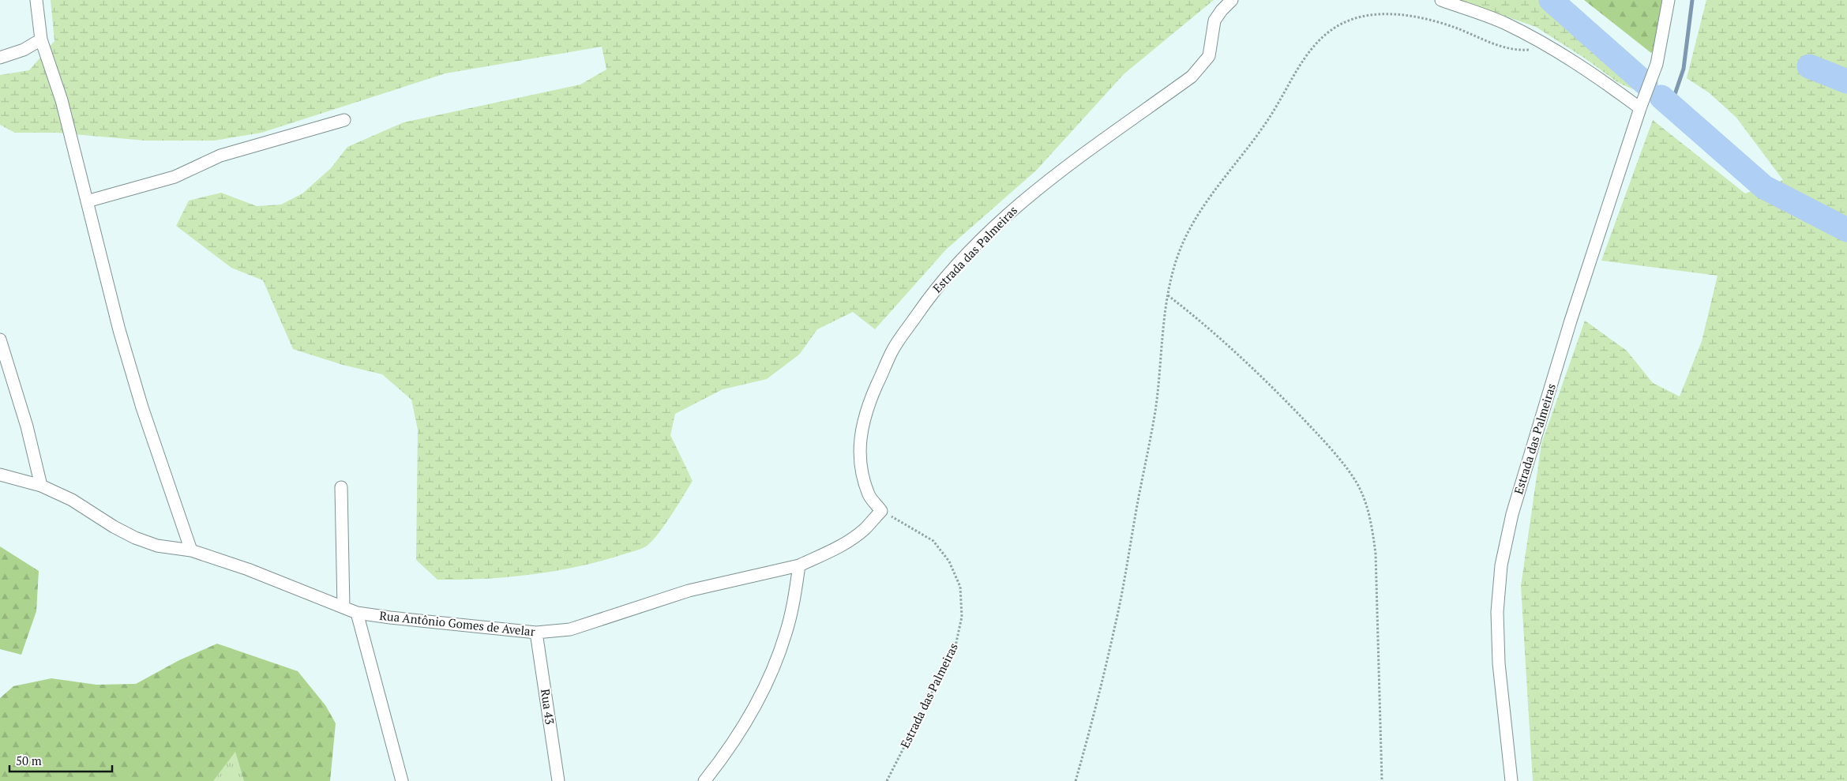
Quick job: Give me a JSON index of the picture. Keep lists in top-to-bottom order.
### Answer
{
  "streets": {
    "street": ["Estrada das Palmeiras", "Rua Antônio Gomes de Avelar", "Rua 43"]
  },
  "crossings": [
    ["Estrada das Palmeiras", "Rua Antônio Gomes de Avelar"],
    ["Rua Antônio Gomes de Avelar", "Rua 43"]
  ],
  "scale_bar": "50 m"
}
